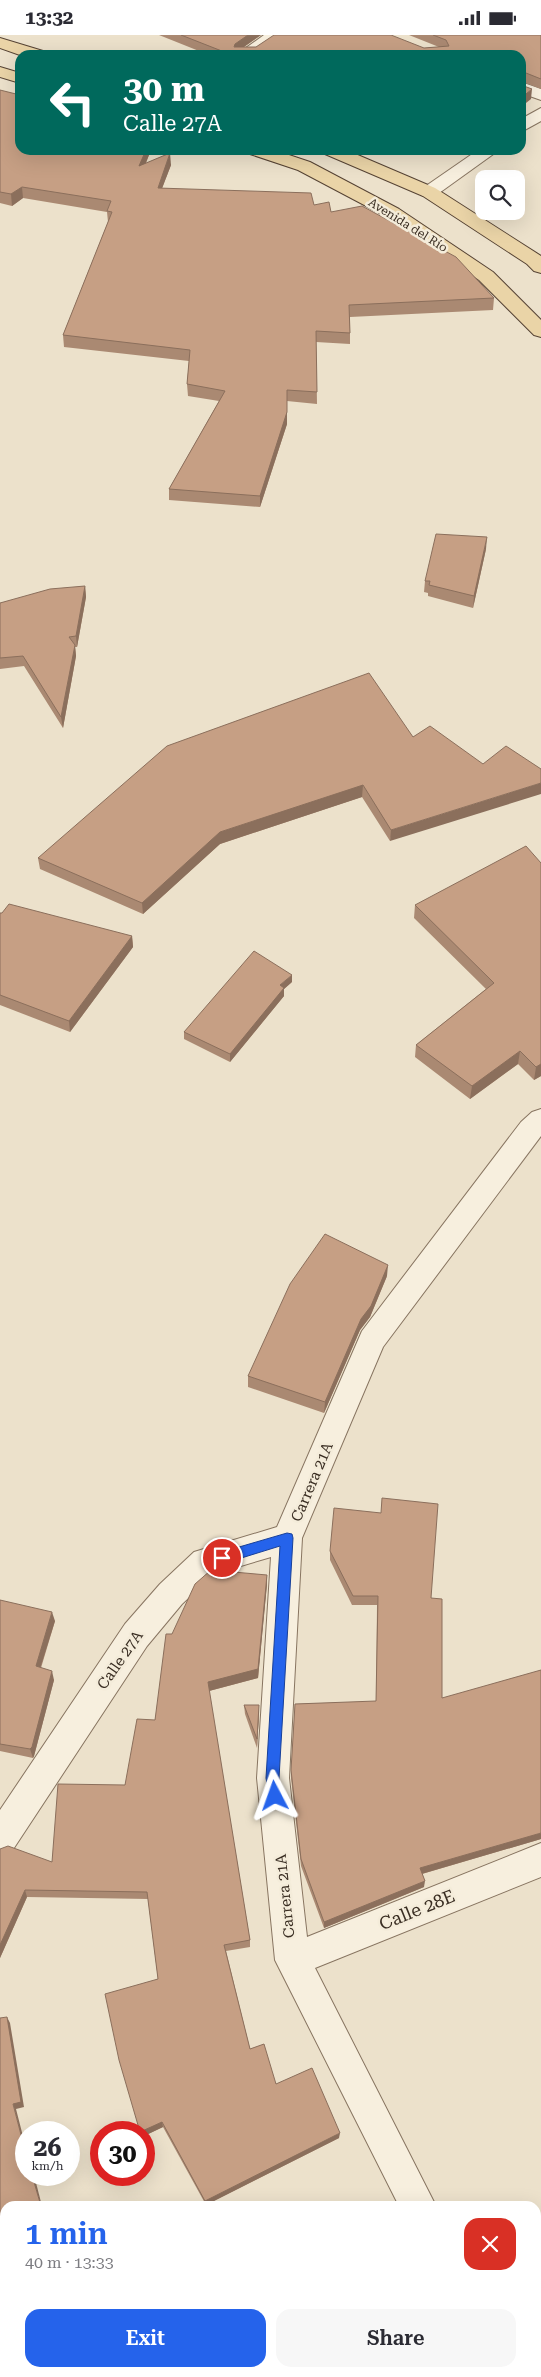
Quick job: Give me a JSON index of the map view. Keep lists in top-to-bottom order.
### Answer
{
  "streets": {
    "main road": ["Avenida del Río"],
    "street": ["Carrera 21A", "Calle 27A", "Calle 28E"]
  },
  "crossings": [
    ["Carrera 21A", "Calle 27A"],
    ["Carrera 21A", "Calle 28E"]
  ],
  "page": {
    "status": "13:32",
    "turn": ["30 m", "Calle 27A"],
    "speed": "26 km/h",
    "limit": "30",
    "heading": ["1 min", "40 m · 13:33"],
    "buttons": ["Exit", "Share"]
  }
}
